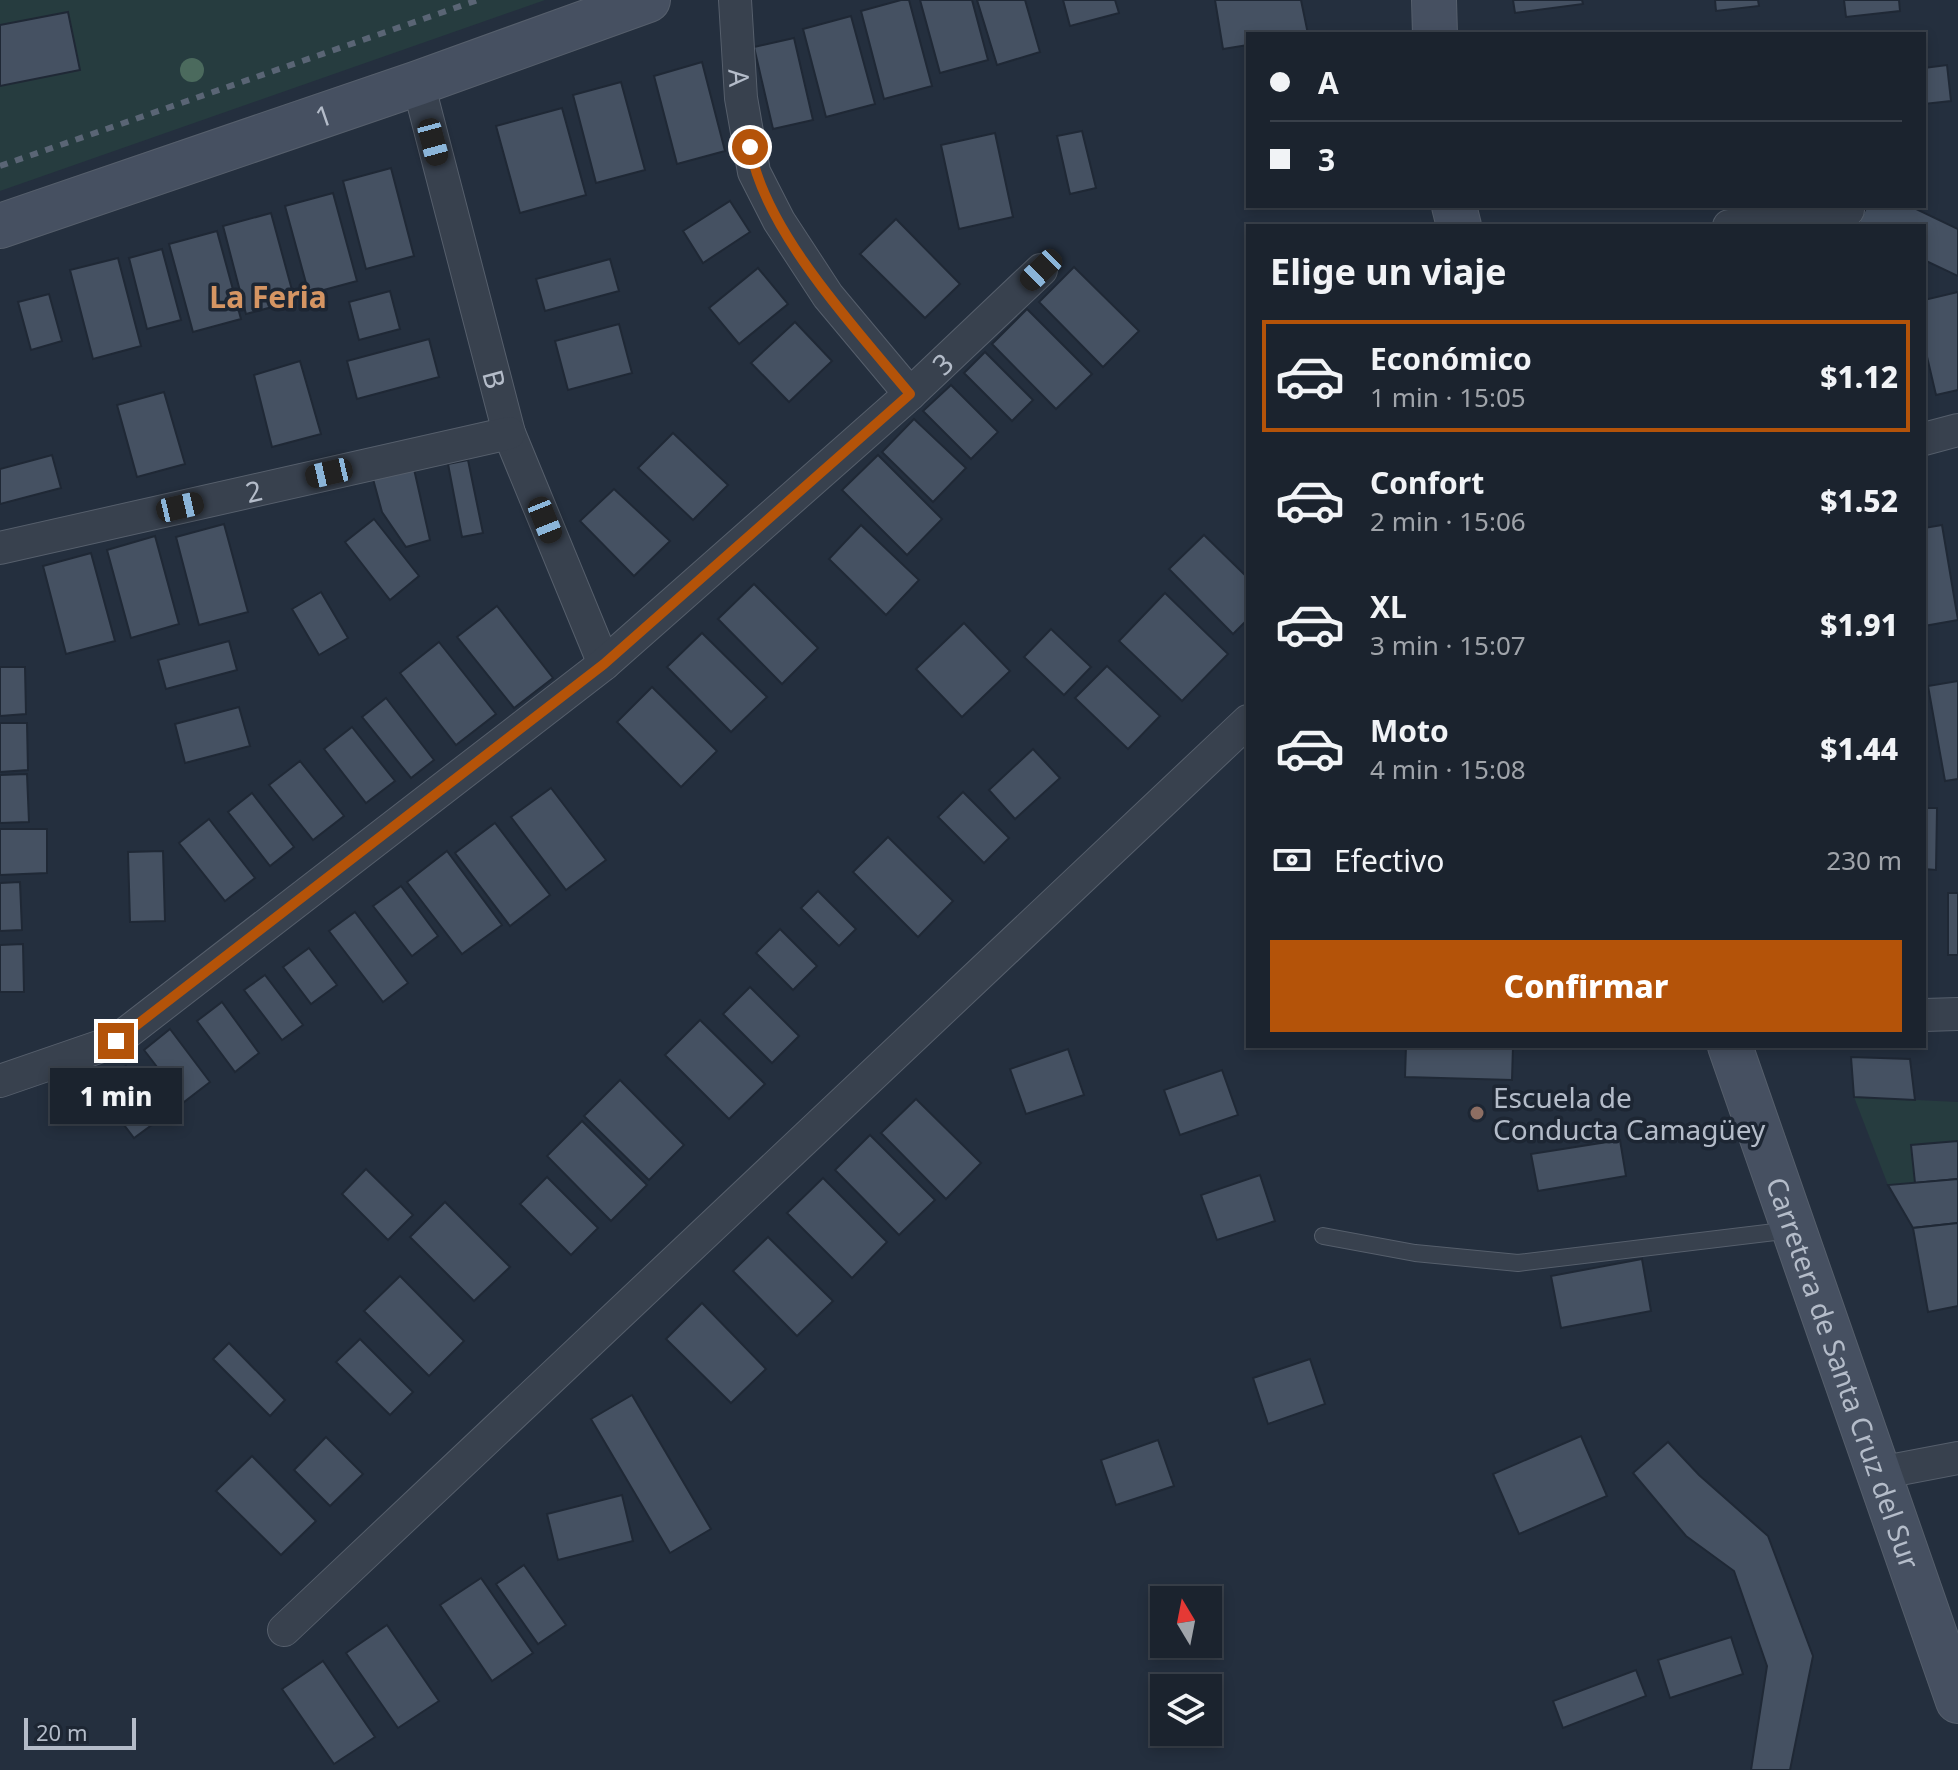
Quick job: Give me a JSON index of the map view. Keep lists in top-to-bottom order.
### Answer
{
  "streets": {
    "main road": ["1", "Carretera de Santa Cruz del Sur"],
    "street": [
      "A",
      "3",
      "B",
      "2"
    ]
  },
  "crossings": [
    ["A", "3"],
    ["1", "B"],
    ["3", "B"],
    ["B", "2"]
  ],
  "districts": ["La Feria"],
  "places": ["Escuela de Conducta Camagüey"],
  "scale_bar": "20 m",
  "north": "top",
  "page": {
    "banner": ["A", "3"],
    "heading": "Elige un viaje",
    "list": [
      {
        "name": "Económico",
        "note": "1 min · 15:05",
        "value": "$1.12"
      },
      {
        "name": "Confort",
        "note": "2 min · 15:06",
        "value": "$1.52"
      },
      {
        "name": "XL",
        "note": "3 min · 15:07",
        "value": "$1.91"
      },
      {
        "name": "Moto",
        "note": "4 min · 15:08",
        "value": "$1.44"
      }
    ],
    "pay": ["Efectivo", "230 m"],
    "buttons": "Confirmar",
    "bubble": "1 min",
    "scale": "20 m"
  }
}
